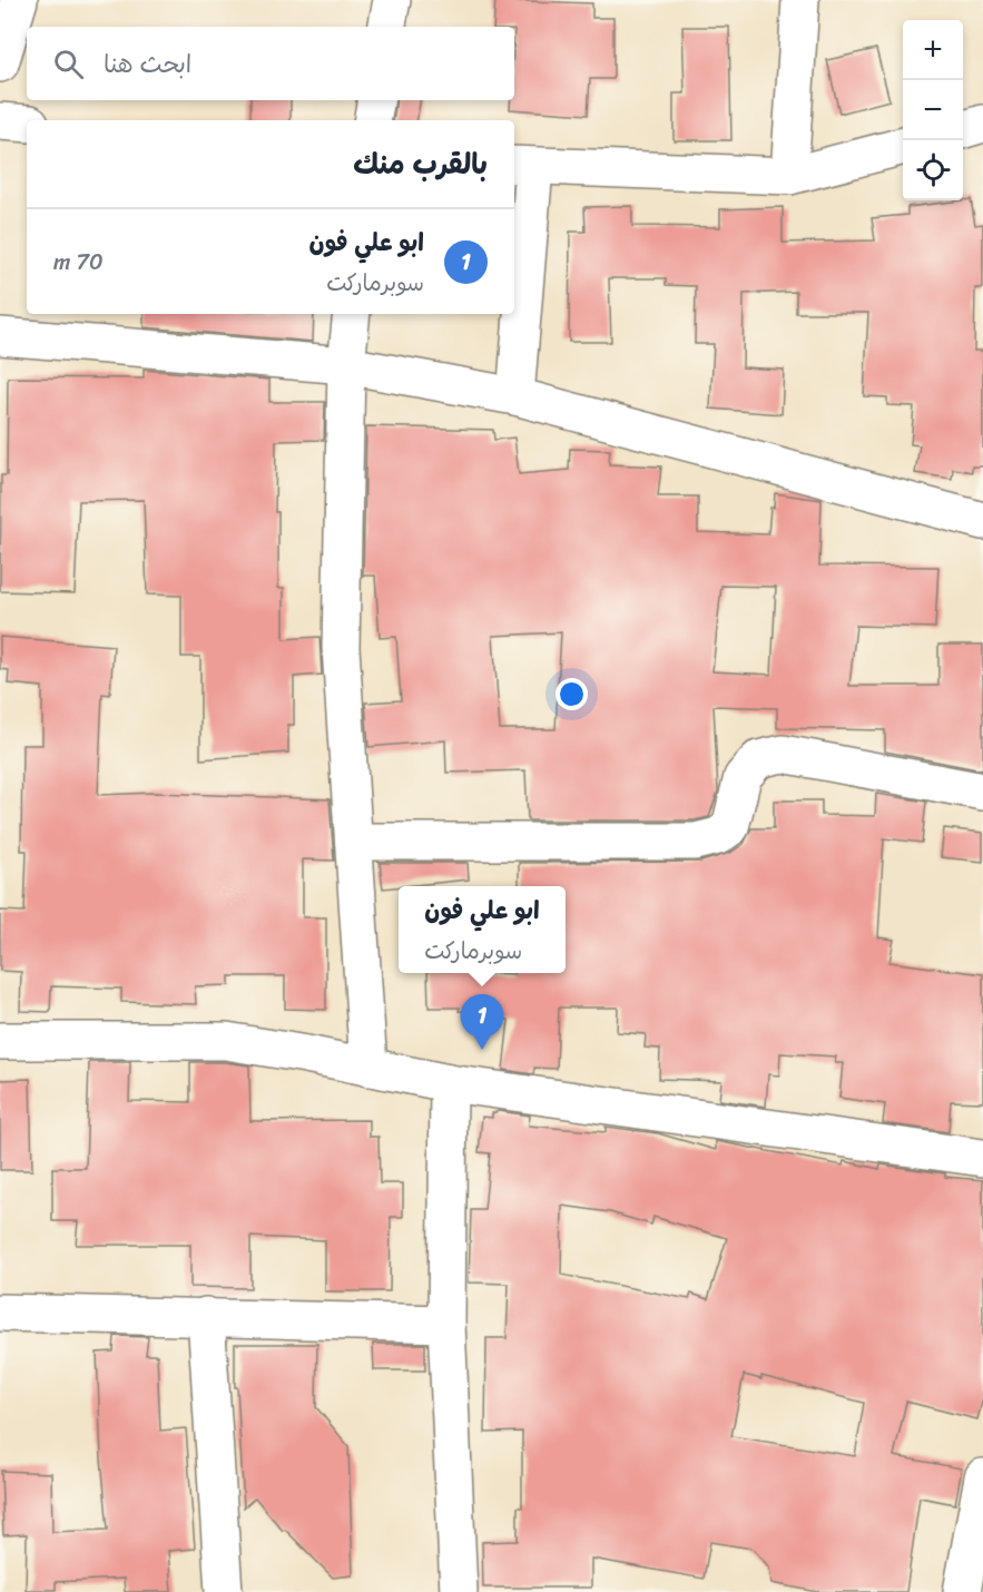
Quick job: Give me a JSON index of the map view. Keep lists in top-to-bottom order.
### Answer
{
  "page": {
    "map_buttons": ["+", "−"],
    "search": "ابحث هنا",
    "heading": "بالقرب منك",
    "list": [
      {
        "mark": "1",
        "name": "ابو علي فون",
        "note": "سوبرماركت",
        "value": "70 m"
      }
    ],
    "popup": ["ابو علي فون", "سوبرماركت"],
    "pins": "1"
  }
}
